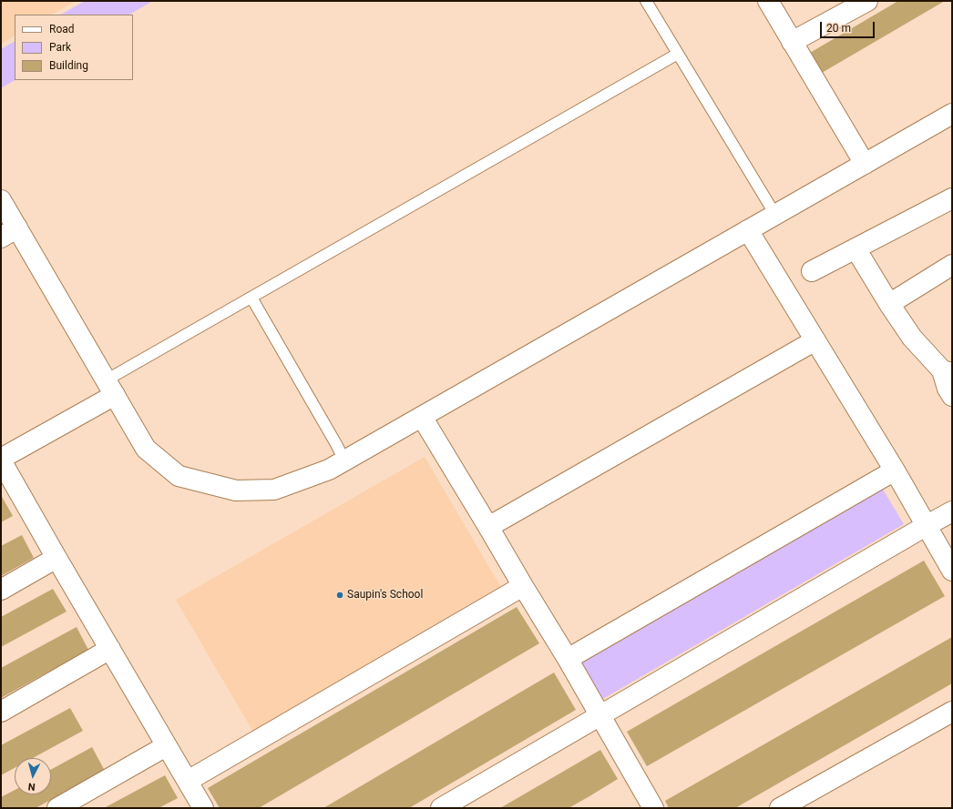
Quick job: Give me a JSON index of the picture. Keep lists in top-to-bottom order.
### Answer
{
  "places": ["Saupin's School"],
  "legend": ["Road", "Park", "Building"],
  "scale_bar": "20 m",
  "north": "bottom"
}
